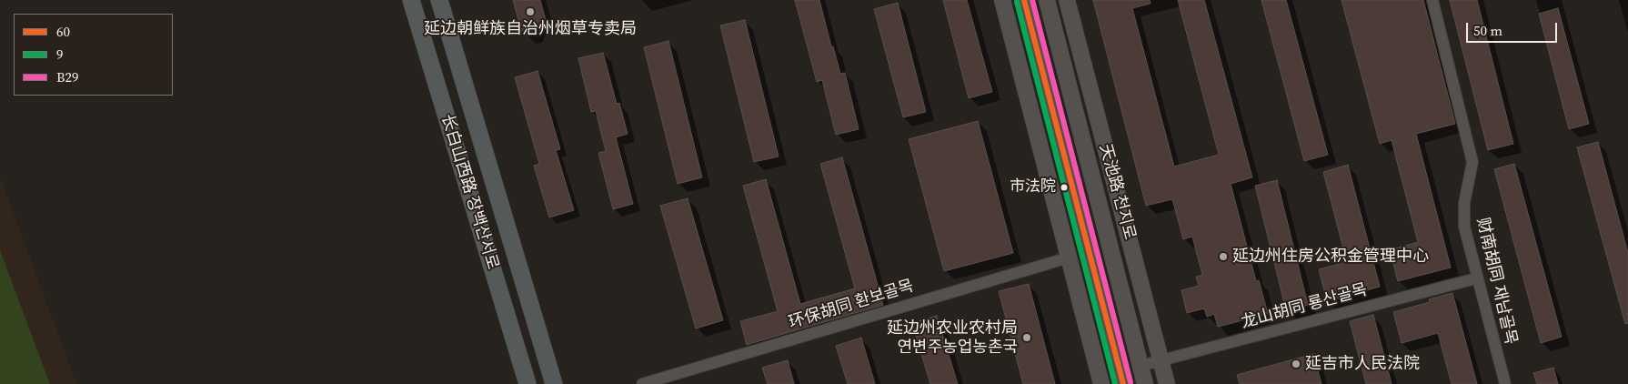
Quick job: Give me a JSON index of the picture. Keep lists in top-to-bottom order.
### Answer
{
  "streets": {
    "main road": ["长白山西路 장백산서로"],
    "street": [
      "天池路 천지로",
      "财南胡同 재남골목",
      "环保胡同 환보골목",
      "龙山胡同 룡산골목"
    ]
  },
  "crossings": [
    ["天池路 천지로", "龙山胡同 룡산골목"],
    ["财南胡同 재남골목", "龙山胡同 룡산골목"]
  ],
  "places": [
    "延边朝鲜族自治州烟草专卖局",
    "市法院",
    "延边州住房公积金管理中心",
    "延边州农业农村局 연변주농업농촌국",
    "延吉市人民法院"
  ],
  "lines": ["transit line 60", "transit line B29", "transit line 9"],
  "legend": ["60", "9", "B29"],
  "scale_bar": "50 m"
}
